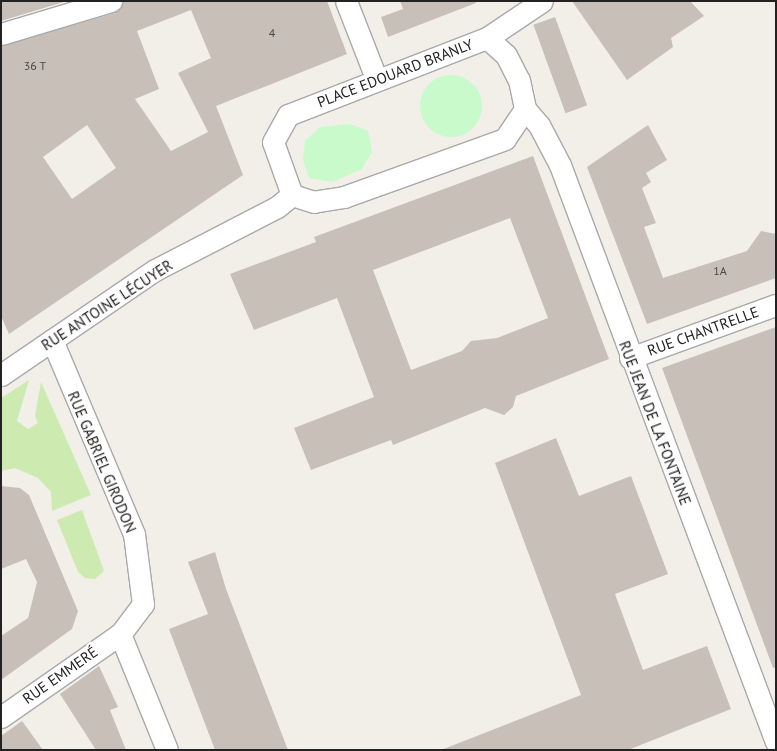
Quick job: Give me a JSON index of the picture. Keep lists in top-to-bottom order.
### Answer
{
  "streets": {
    "street": [
      "PLACE EDOUARD BRANLY",
      "RUE ANTOINE LÉCUYER",
      "RUE CHANTRELLE",
      "RUE JEAN DE LA FONTAINE",
      "RUE GABRIEL GIRODON",
      "RUE EMMERÉ"
    ]
  },
  "crossings": [
    ["PLACE EDOUARD BRANLY", "RUE ANTOINE LÉCUYER"],
    ["PLACE EDOUARD BRANLY", "RUE JEAN DE LA FONTAINE"],
    ["RUE ANTOINE LÉCUYER", "RUE GABRIEL GIRODON"],
    ["RUE CHANTRELLE", "RUE JEAN DE LA FONTAINE"],
    ["RUE GABRIEL GIRODON", "RUE EMMERÉ"]
  ],
  "house_numbers": ["4", "36 T", "1A"]
}
